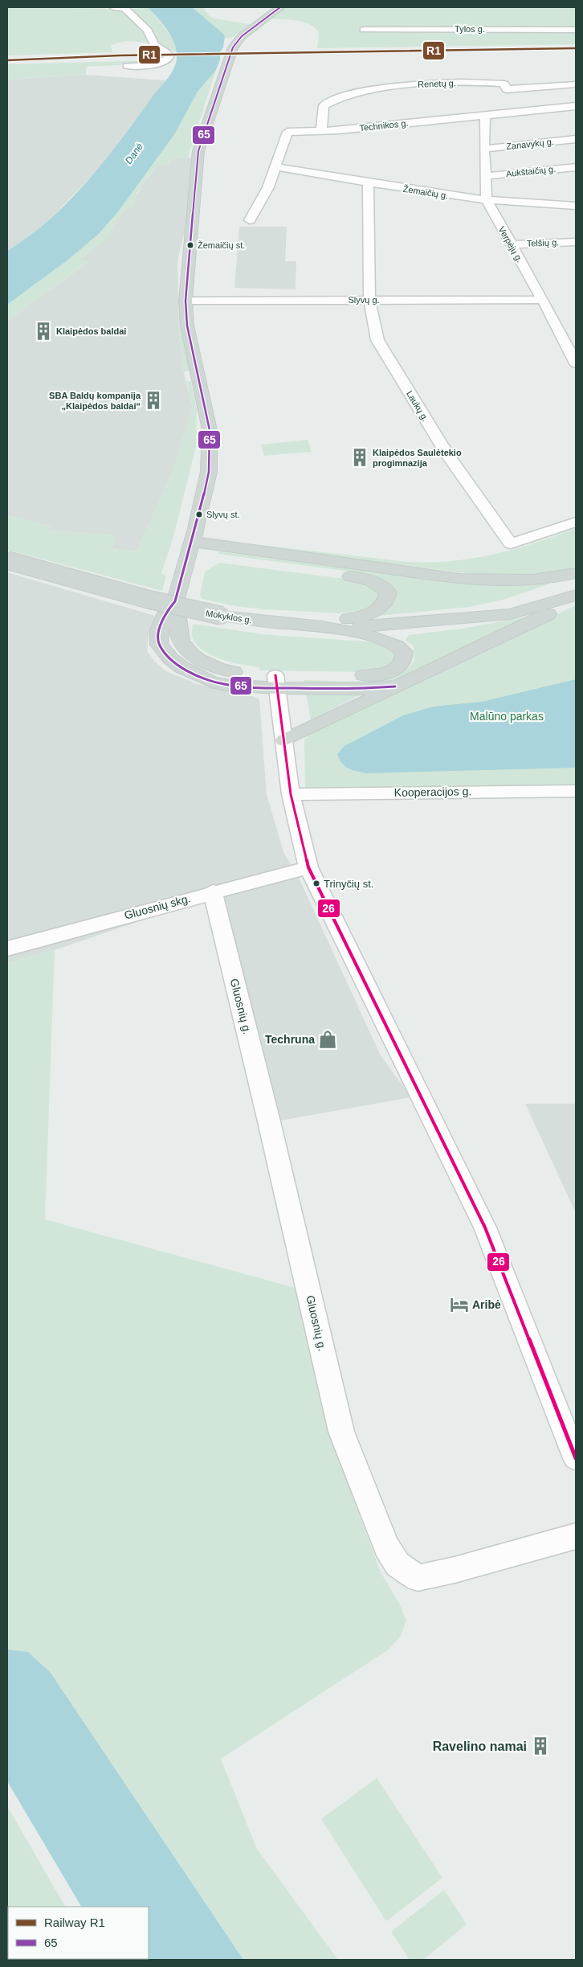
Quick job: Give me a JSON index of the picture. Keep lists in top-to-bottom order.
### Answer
{
  "streets": {
    "main road": ["Mokyklos g."],
    "street": [
      "Tylos g.",
      "Renetų g.",
      "Technikos g.",
      "Zanavykų g.",
      "Aukštaičių g.",
      "Žemaičių g.",
      "Telšių g.",
      "Verpėjų g.",
      "Slyvų g.",
      "Laukų g.",
      "Kooperacijos g.",
      "Gluosnių skg.",
      "Gluosnių g."
    ]
  },
  "crossings": [
    ["Renetų g.", "Technikos g."],
    ["Technikos g.", "Žemaičių g."],
    ["Technikos g.", "Verpėjų g."],
    ["Zanavykų g.", "Verpėjų g."],
    ["Aukštaičių g.", "Verpėjų g."],
    ["Žemaičių g.", "Verpėjų g."],
    ["Žemaičių g.", "Laukų g."],
    ["Telšių g.", "Verpėjų g."],
    ["Verpėjų g.", "Slyvų g."],
    ["Slyvų g.", "Laukų g."],
    ["Gluosnių skg.", "Gluosnių g."]
  ],
  "water": ["Danė"],
  "parks": ["Malūno parkas"],
  "places": {
    "other": ["Žemaičių st.", "Slyvų st.", "Trinyčių st."],
    "building": [
      "Klaipėdos baldai",
      "SBA Baldų kompanija „Klaipėdos baldai“",
      "Klaipėdos Saulėtekio progimnazija",
      "Ravelino namai"
    ],
    "shop": ["Techruna"],
    "hotel": ["Aribė"]
  },
  "lines": ["transit line 65", "rail line R1", "transit line 26"],
  "legend": ["Railway R1", "65"]
}
